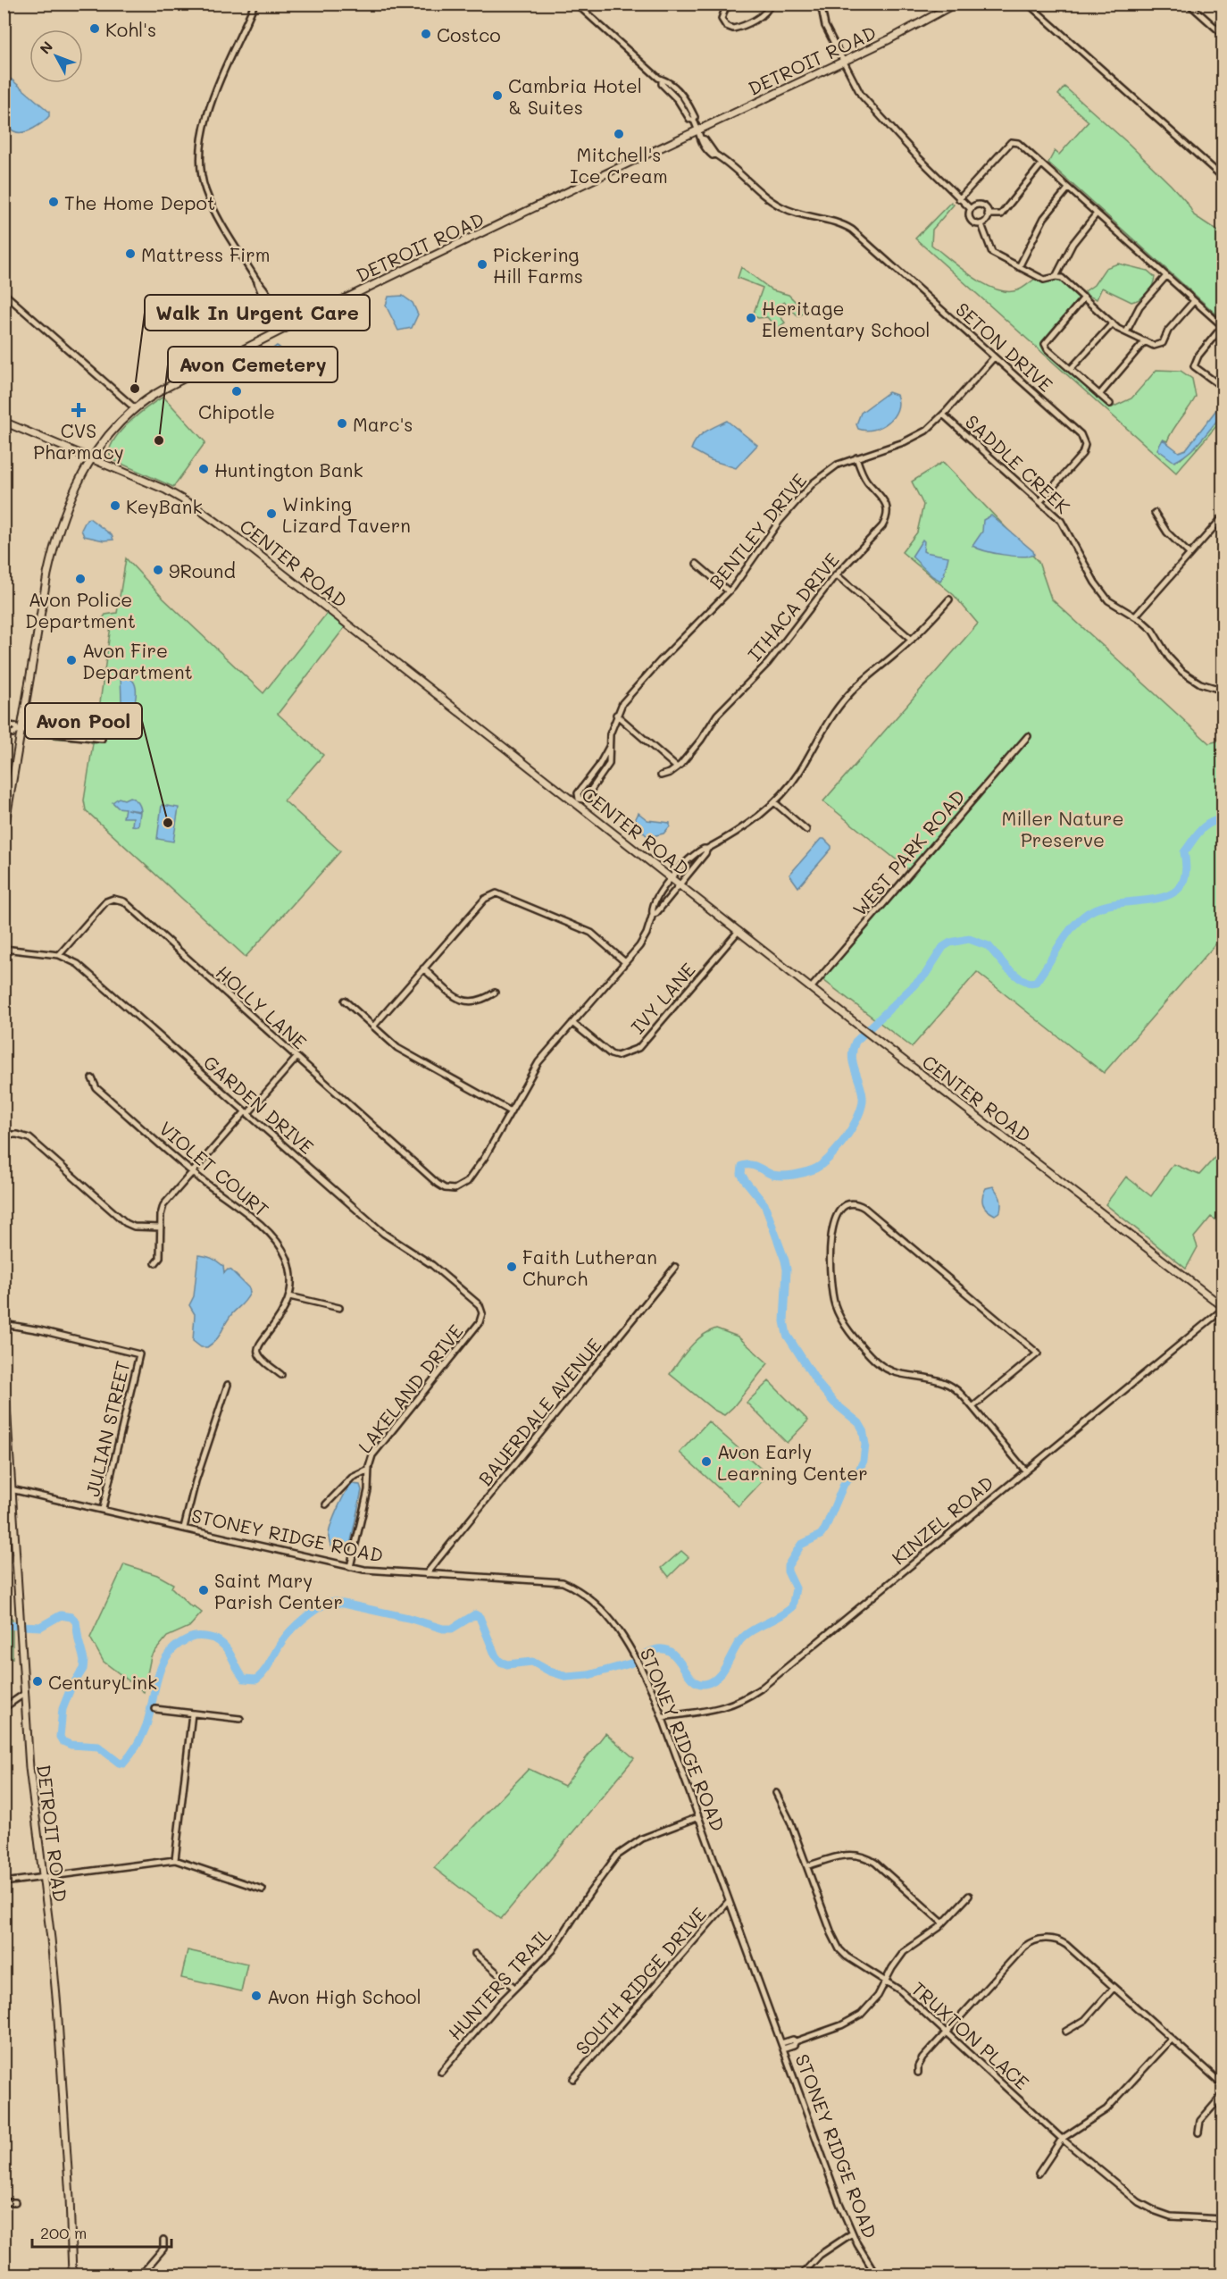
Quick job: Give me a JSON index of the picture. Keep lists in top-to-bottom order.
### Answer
{
  "streets": {
    "main road": ["DETROIT ROAD", "CENTER ROAD"],
    "street": [
      "SETON DRIVE",
      "SADDLE CREEK",
      "BENTLEY DRIVE",
      "ITHACA DRIVE",
      "WEST PARK ROAD",
      "IVY LANE",
      "HOLLY LANE",
      "GARDEN DRIVE",
      "VIOLET COURT",
      "LAKELAND DRIVE",
      "BAUERDALE AVENUE",
      "JULIAN STREET",
      "KINZEL ROAD",
      "STONEY RIDGE ROAD",
      "SOUTH RIDGE DRIVE",
      "HUNTERS TRAIL",
      "TRUXTON PLACE"
    ]
  },
  "crossings": [
    ["DETROIT ROAD", "SETON DRIVE"],
    ["DETROIT ROAD", "CENTER ROAD"],
    ["DETROIT ROAD", "STONEY RIDGE ROAD"],
    ["SETON DRIVE", "SADDLE CREEK"],
    ["SETON DRIVE", "BENTLEY DRIVE"],
    ["SADDLE CREEK", "BENTLEY DRIVE"],
    ["BENTLEY DRIVE", "CENTER ROAD"],
    ["BENTLEY DRIVE", "ITHACA DRIVE"],
    ["CENTER ROAD", "WEST PARK ROAD"],
    ["CENTER ROAD", "IVY LANE"],
    ["CENTER ROAD", "KINZEL ROAD"],
    ["HOLLY LANE", "GARDEN DRIVE"],
    ["GARDEN DRIVE", "LAKELAND DRIVE"],
    ["LAKELAND DRIVE", "STONEY RIDGE ROAD"],
    ["BAUERDALE AVENUE", "STONEY RIDGE ROAD"],
    ["JULIAN STREET", "STONEY RIDGE ROAD"],
    ["KINZEL ROAD", "STONEY RIDGE ROAD"],
    ["STONEY RIDGE ROAD", "SOUTH RIDGE DRIVE"],
    ["STONEY RIDGE ROAD", "HUNTERS TRAIL"]
  ],
  "parks": ["Miller Nature Preserve"],
  "places": {
    "other": [
      "Kohl's",
      "Costco",
      "Cambria Hotel & Suites",
      "Mitchell's Ice Cream",
      "The Home Depot",
      "Mattress Firm",
      "Pickering Hill Farms",
      "Heritage Elementary School",
      "Walk In Urgent Care",
      "Chipotle",
      "Marc's",
      "Avon Cemetery",
      "Huntington Bank",
      "KeyBank",
      "Winking Lizard Tavern",
      "9Round",
      "Avon Police Department",
      "Avon Fire Department",
      "Avon Pool",
      "Faith Lutheran Church",
      "Avon Early Learning Center",
      "Saint Mary Parish Center",
      "CenturyLink",
      "Avon High School"
    ],
    "health": ["CVS Pharmacy"]
  },
  "scale_bar": "200 m",
  "north": "top left"
}
